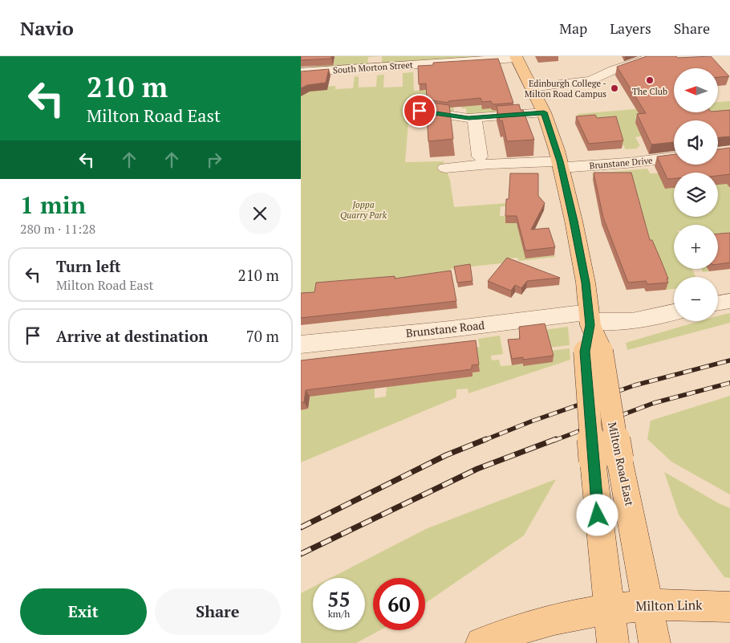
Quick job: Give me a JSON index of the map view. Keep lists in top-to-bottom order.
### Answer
{
  "streets": {
    "main road": ["Milton Road East", "Milton Link"],
    "street": ["South Morton Street", "Brunstane Drive", "Brunstane Road"]
  },
  "crossings": [
    ["South Morton Street", "Milton Road East"],
    ["Brunstane Drive", "Milton Road East"],
    ["Brunstane Road", "Milton Road East"],
    ["Milton Road East", "Milton Link"]
  ],
  "parks": ["Joppa Quarry Park"],
  "places": ["The Club", "Edinburgh College - Milton Road Campus"],
  "north": "left",
  "page": {
    "header": "Navio",
    "nav": ["Map", "Layers", "Share"],
    "turn": ["210 m", "Milton Road East"],
    "map_buttons": ["+", "−"],
    "heading": ["1 min", "280 m · 11:28"],
    "list": [
      {
        "name": "Turn left",
        "note": "Milton Road East",
        "value": "210 m"
      },
      {
        "name": "Arrive at destination",
        "value": "70 m"
      }
    ],
    "speed": "55 km/h",
    "limit": "60",
    "buttons": ["Exit", "Share"]
  }
}
